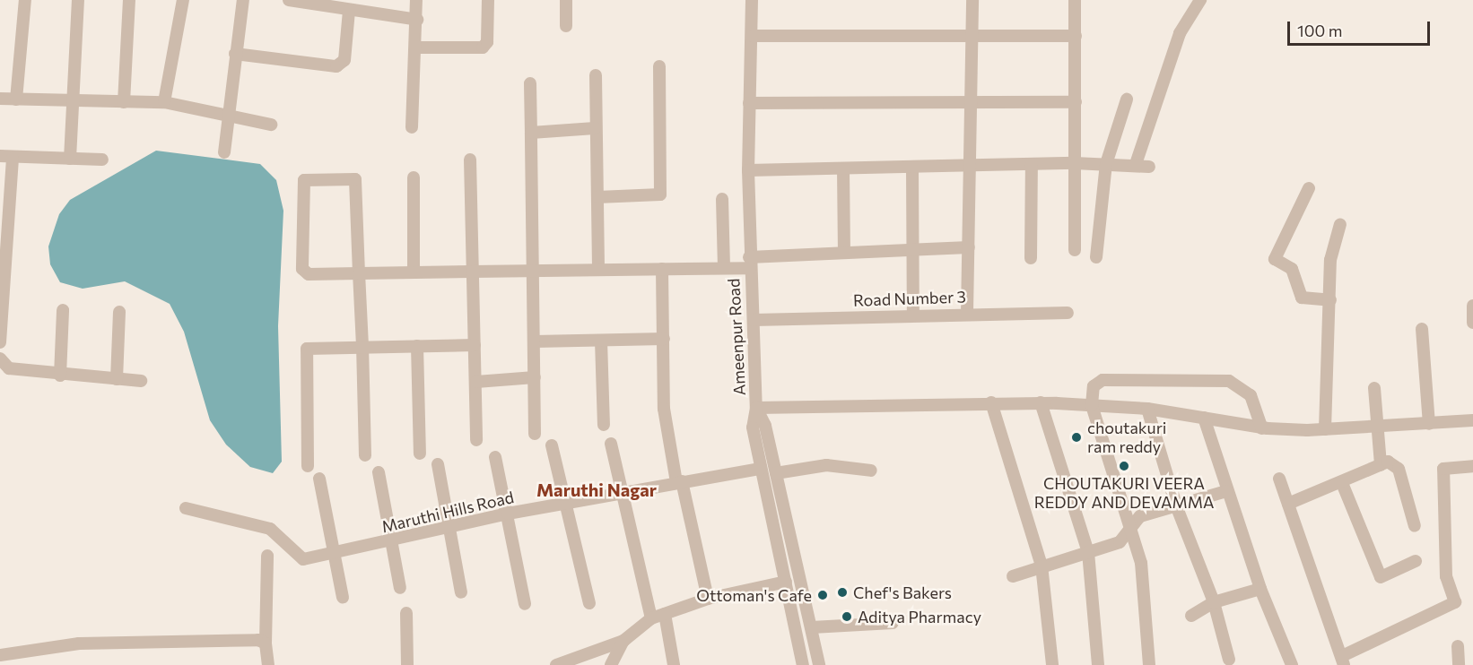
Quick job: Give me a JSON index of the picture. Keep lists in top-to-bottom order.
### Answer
{
  "streets": {
    "street": ["Road Number 3", "Ameenpur Road", "Maruthi Hills Road"]
  },
  "crossings": [
    ["Road Number 3", "Ameenpur Road"]
  ],
  "districts": ["Maruthi Nagar"],
  "places": [
    "choutakuri ram reddy",
    "CHOUTAKURI VEERA REDDY AND DEVAMMA",
    "Chef's Bakers",
    "Ottoman's Cafe",
    "Aditya Pharmacy"
  ],
  "scale_bar": "100 m"
}
